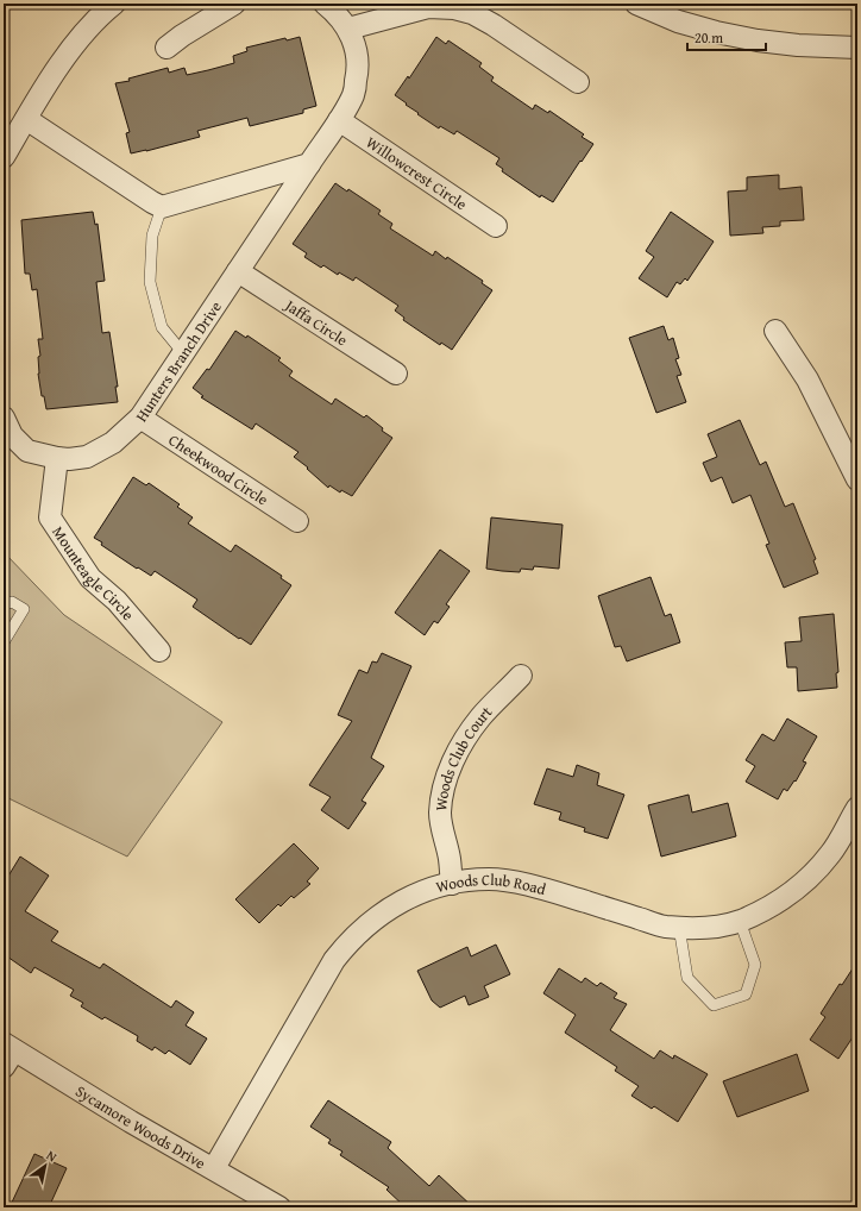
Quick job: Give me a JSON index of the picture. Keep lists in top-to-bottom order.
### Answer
{
  "streets": {
    "street": [
      "Willowcrest Circle",
      "Jaffa Circle",
      "Hunters Branch Drive",
      "Cheekwood Circle",
      "Mounteagle Circle",
      "Woods Club Court",
      "Woods Club Road",
      "Sycamore Woods Drive"
    ]
  },
  "crossings": [
    ["Willowcrest Circle", "Hunters Branch Drive"],
    ["Jaffa Circle", "Hunters Branch Drive"],
    ["Hunters Branch Drive", "Cheekwood Circle"],
    ["Hunters Branch Drive", "Mounteagle Circle"],
    ["Woods Club Court", "Woods Club Road"],
    ["Woods Club Road", "Sycamore Woods Drive"]
  ],
  "scale_bar": "20 m",
  "north": "top right"
}
